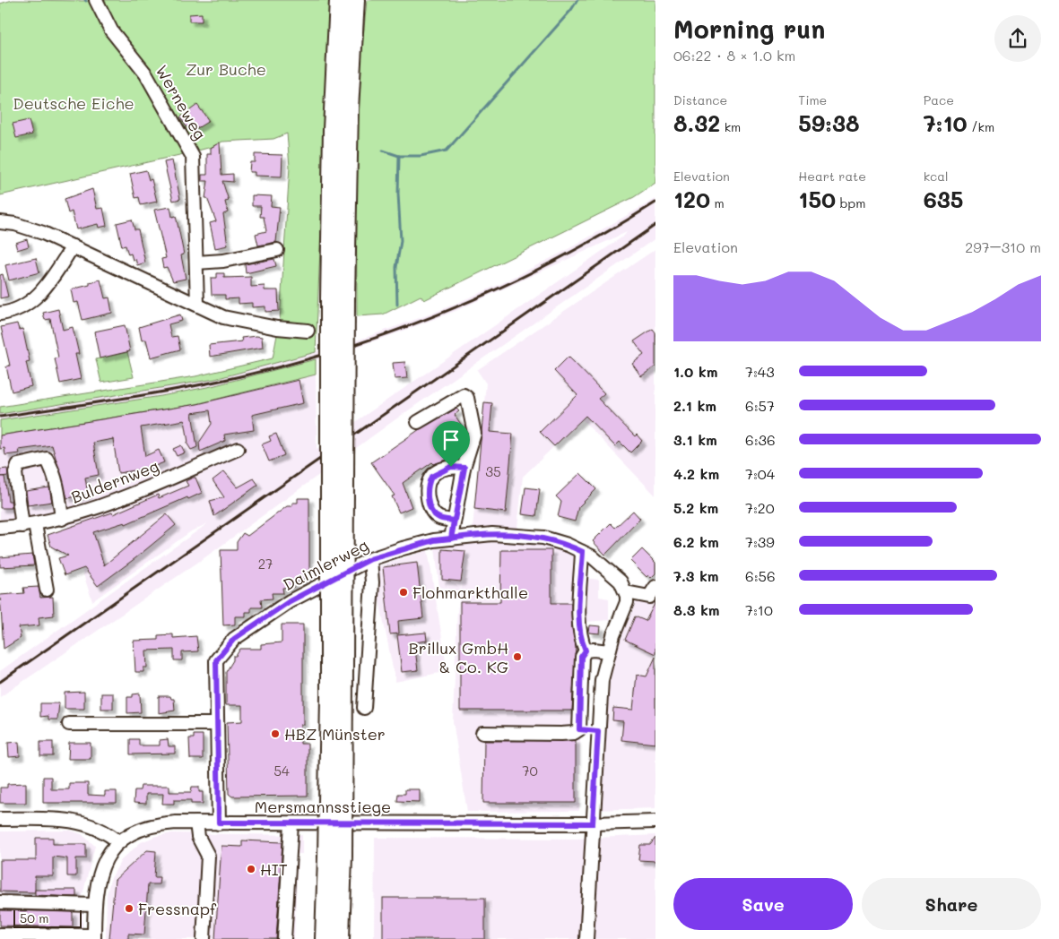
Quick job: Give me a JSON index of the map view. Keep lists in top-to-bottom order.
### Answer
{
  "streets": {
    "street": [
      "Werneweg",
      "Buldernweg",
      "Daimlerweg",
      "Mersmannsstiege"
    ]
  },
  "crossings": [
    ["Daimlerweg", "Mersmannsstiege"]
  ],
  "parks": ["Zur Buche", "Deutsche Eiche"],
  "places": [
    "Flohmarkthalle",
    "Brillux GmbH & Co. KG",
    "HBZ Münster",
    "HIT",
    "Fressnapf"
  ],
  "house_numbers": [
    "35",
    "27",
    "54",
    "70"
  ],
  "scale_bar": "50 m",
  "page": {
    "heading": ["Morning run", "06:22 · 8 × 1.0 km"],
    "stats": [
      ["Distance", "8.32 km"],
      ["Time", "59:38"],
      ["Pace", "7:10 /km"],
      ["Elevation", "120 m"],
      ["Heart rate", "150 bpm"],
      ["kcal", "635"]
    ],
    "chart": ["Elevation", "297–310 m"],
    "list": [
      {
        "name": "1.0 km",
        "note": "7:43"
      },
      {
        "name": "2.1 km",
        "note": "6:57"
      },
      {
        "name": "3.1 km",
        "note": "6:36"
      },
      {
        "name": "4.2 km",
        "note": "7:04"
      },
      {
        "name": "5.2 km",
        "note": "7:20"
      },
      {
        "name": "6.2 km",
        "note": "7:39"
      },
      {
        "name": "7.3 km",
        "note": "6:56"
      },
      {
        "name": "8.3 km",
        "note": "7:10"
      }
    ],
    "buttons": ["Save", "Share"],
    "scale": "50 m"
  }
}
